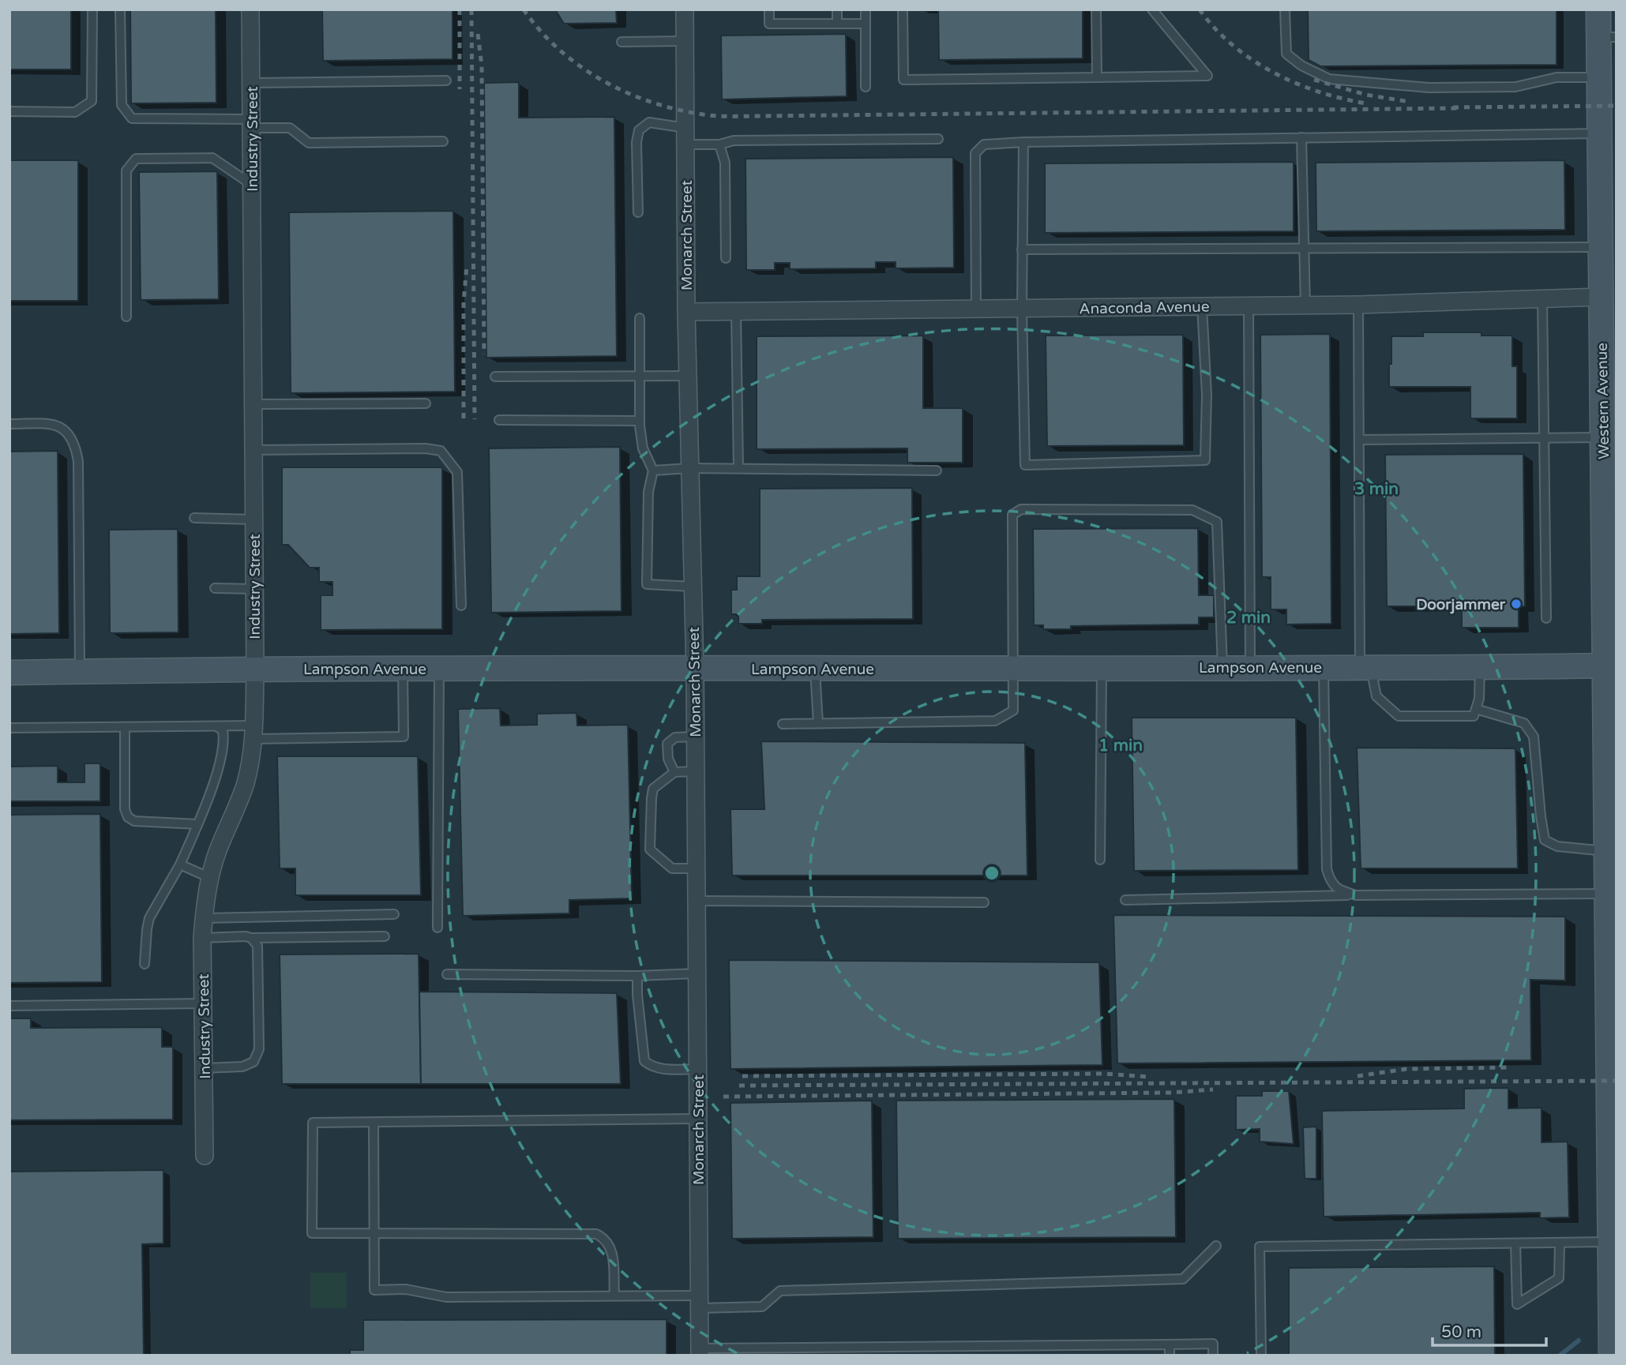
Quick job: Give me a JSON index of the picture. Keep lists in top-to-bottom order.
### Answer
{
  "streets": {
    "main road": ["Western Avenue", "Lampson Avenue"],
    "street": ["Industry Street", "Monarch Street", "Anaconda Avenue"]
  },
  "crossings": [
    ["Industry Street", "Lampson Avenue"],
    ["Monarch Street", "Anaconda Avenue"],
    ["Monarch Street", "Lampson Avenue"],
    ["Anaconda Avenue", "Western Avenue"],
    ["Western Avenue", "Lampson Avenue"]
  ],
  "places": ["Doorjammer"],
  "scale_bar": "50 m",
  "rings": ["3 min", "2 min", "1 min"]
}
